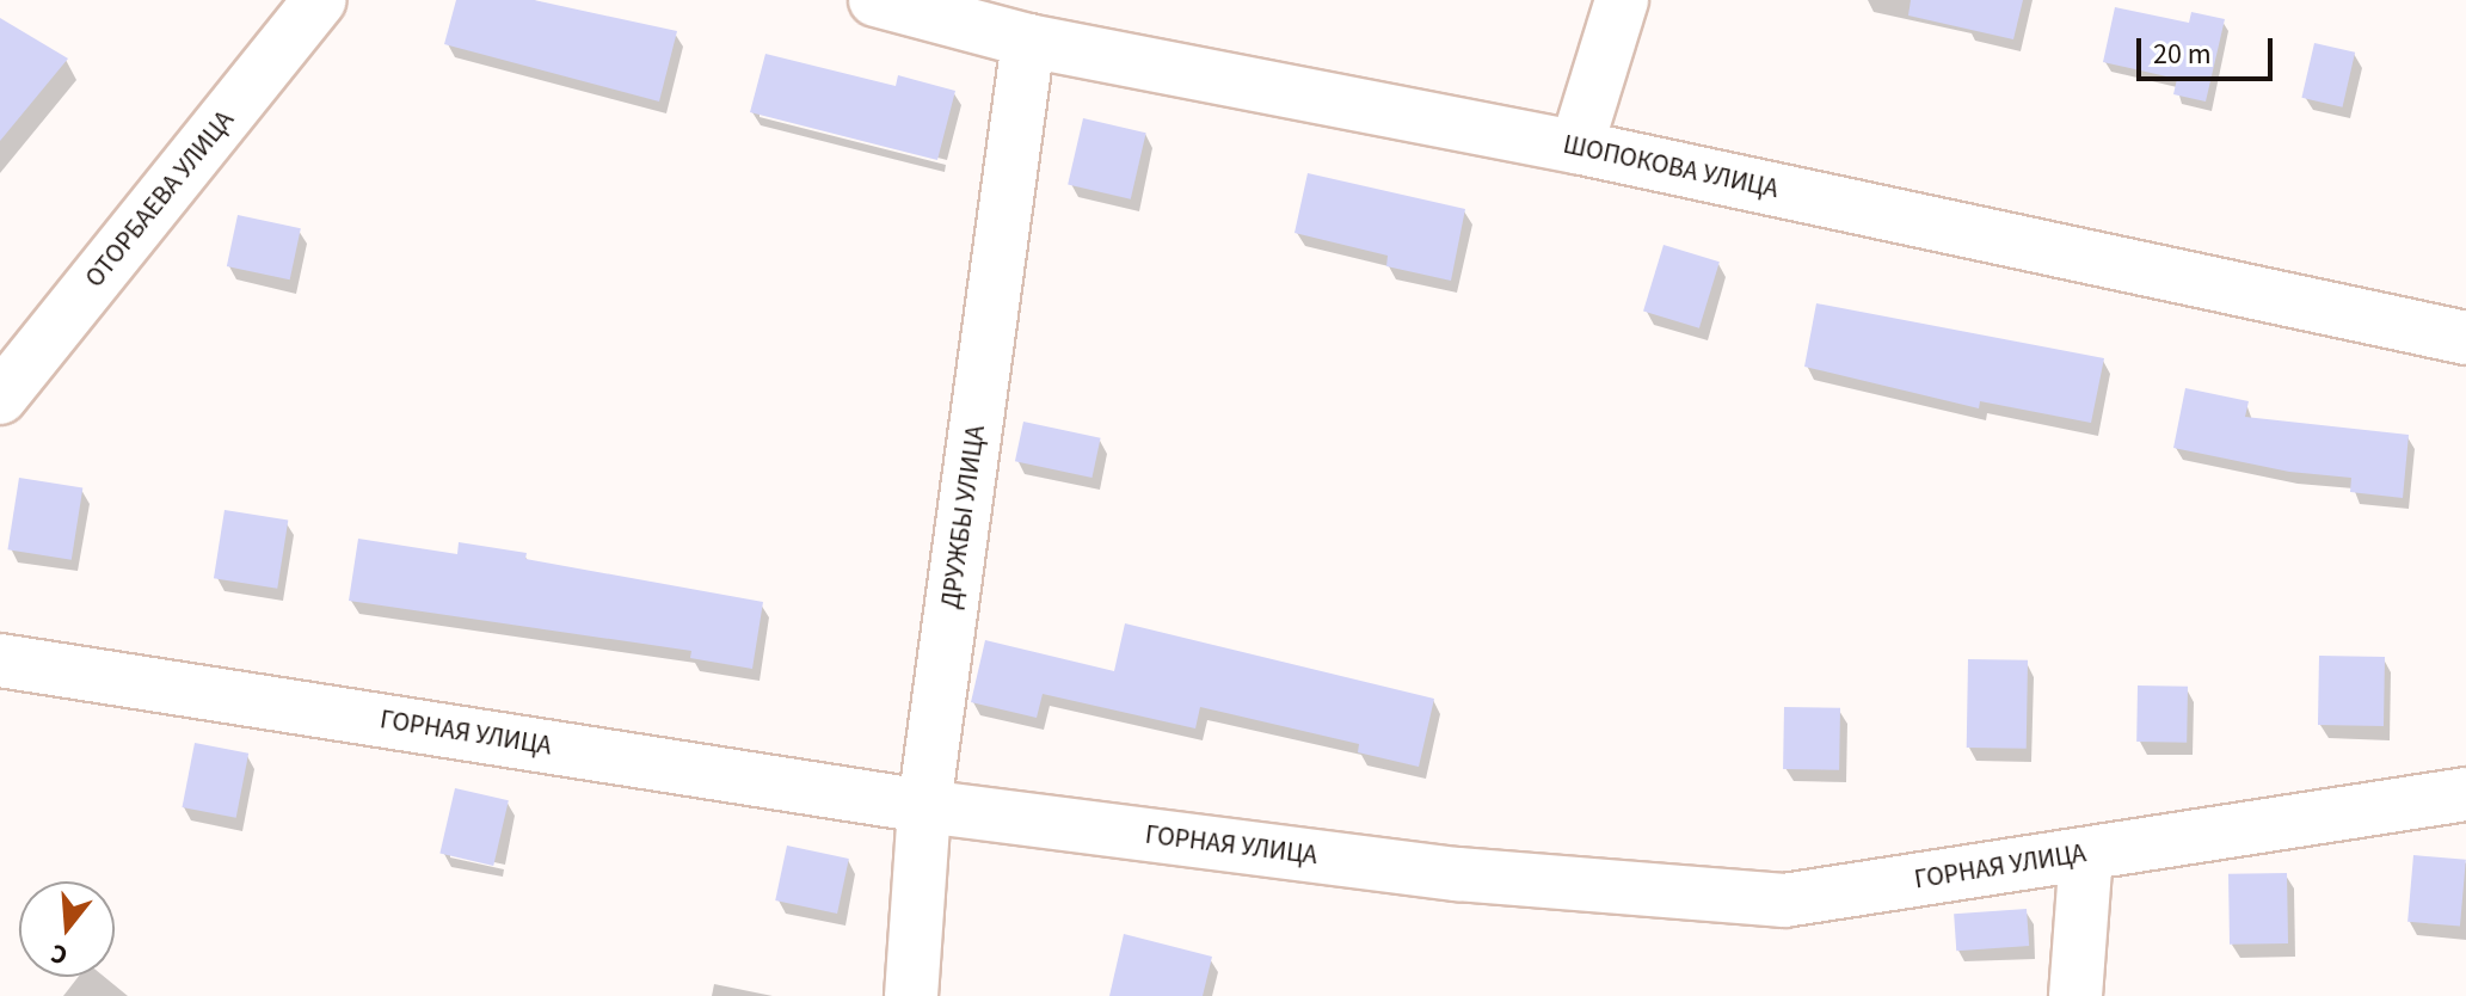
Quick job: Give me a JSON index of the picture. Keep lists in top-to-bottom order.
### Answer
{
  "streets": {
    "street": [
      "ШОПОКОВА УЛИЦА",
      "ОТОРБАЕВА УЛИЦА",
      "ДРУЖБЫ УЛИЦА",
      "ГОРНАЯ УЛИЦА"
    ]
  },
  "crossings": [
    ["ШОПОКОВА УЛИЦА", "ДРУЖБЫ УЛИЦА"],
    ["ДРУЖБЫ УЛИЦА", "ГОРНАЯ УЛИЦА"]
  ],
  "scale_bar": "20 m",
  "north": "bottom"
}
